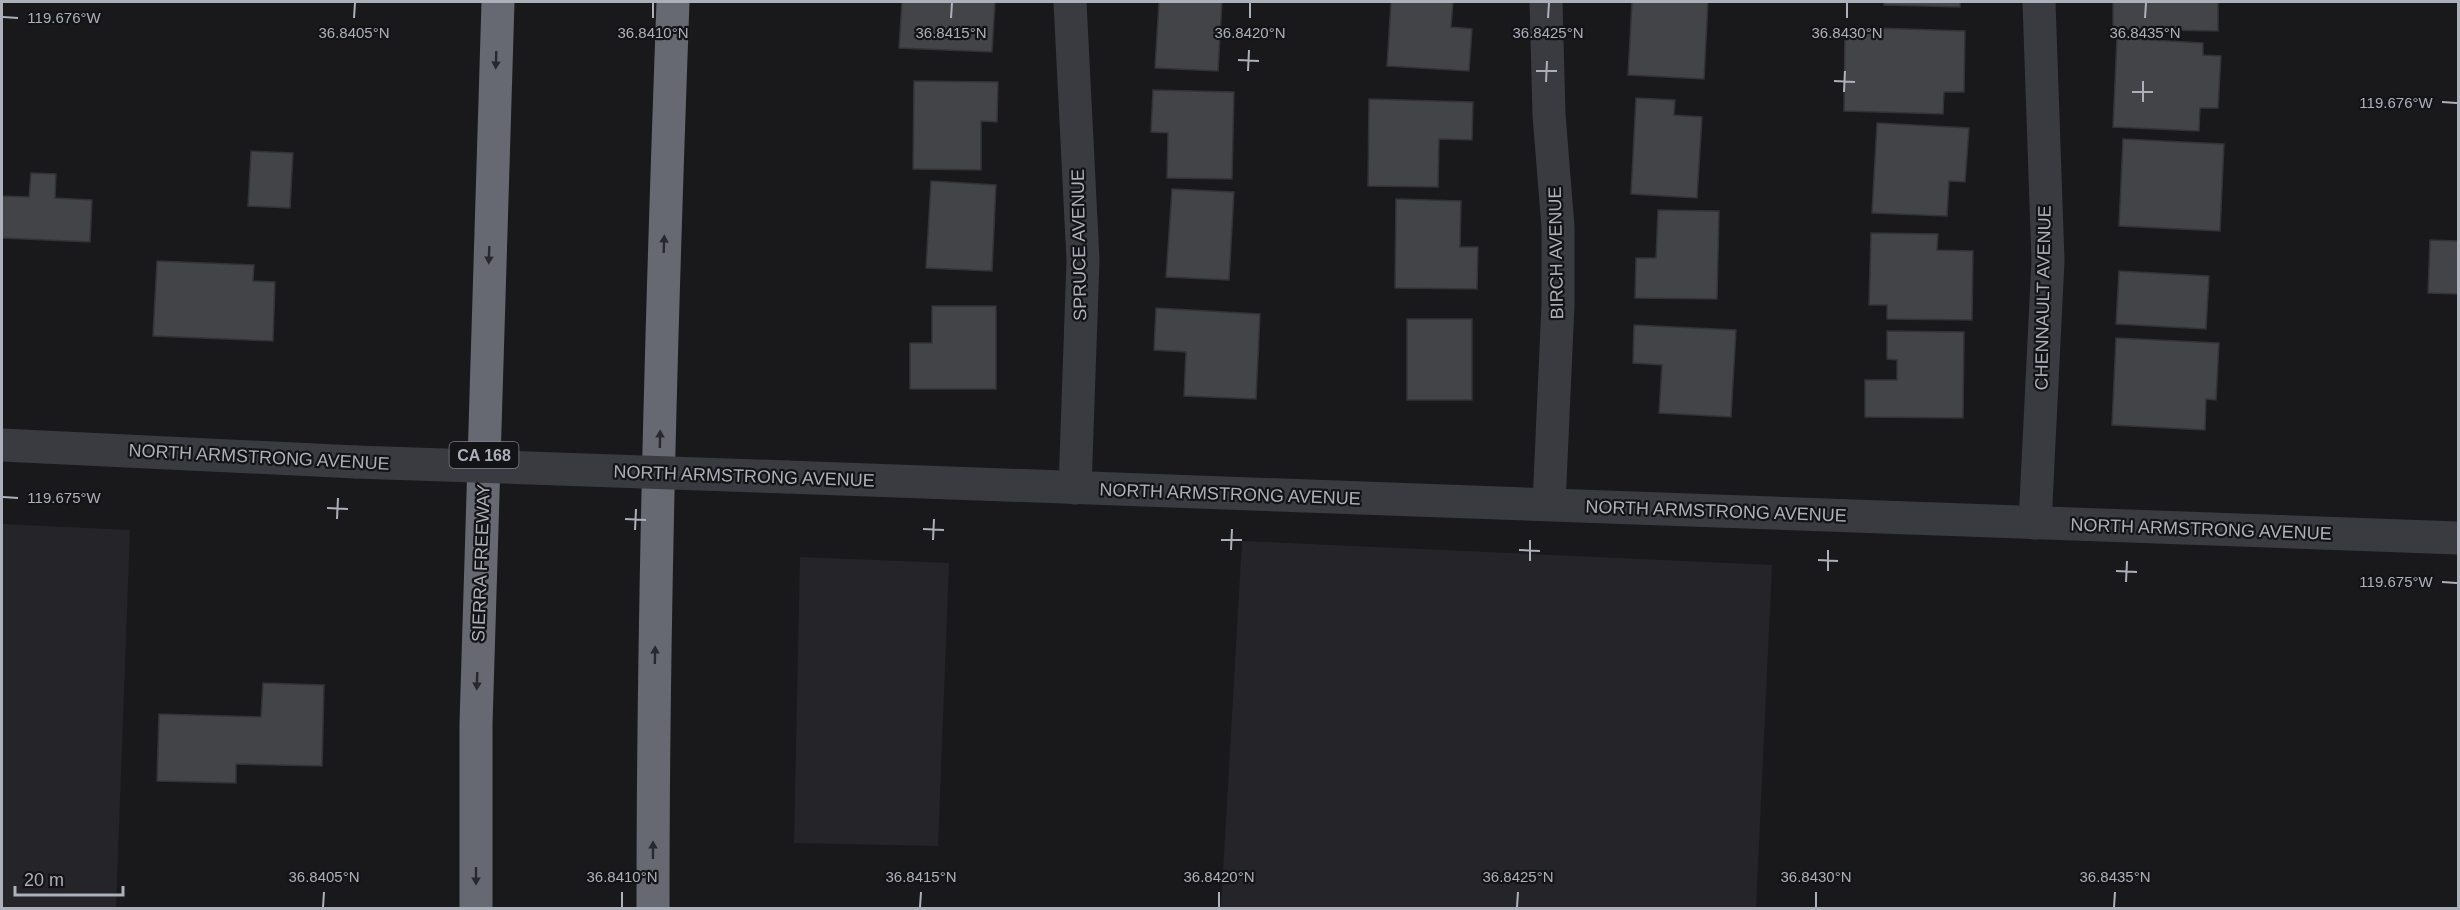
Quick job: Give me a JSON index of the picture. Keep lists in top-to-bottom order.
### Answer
{
  "streets": {
    "highway": ["CA 168", "SIERRA FREEWAY"],
    "street": [
      "SPRUCE AVENUE",
      "BIRCH AVENUE",
      "CHENNAULT AVENUE",
      "NORTH ARMSTRONG AVENUE"
    ]
  },
  "crossings": [
    ["SPRUCE AVENUE", "NORTH ARMSTRONG AVENUE"],
    ["BIRCH AVENUE", "NORTH ARMSTRONG AVENUE"],
    ["CHENNAULT AVENUE", "NORTH ARMSTRONG AVENUE"]
  ],
  "scale_bar": "20 m",
  "coordinates": [
    "119.676°W",
    "36.8405°N",
    "36.8410°N",
    "36.8415°N",
    "36.8420°N",
    "36.8425°N",
    "36.8430°N",
    "36.8435°N",
    "119.675°W"
  ]
}
